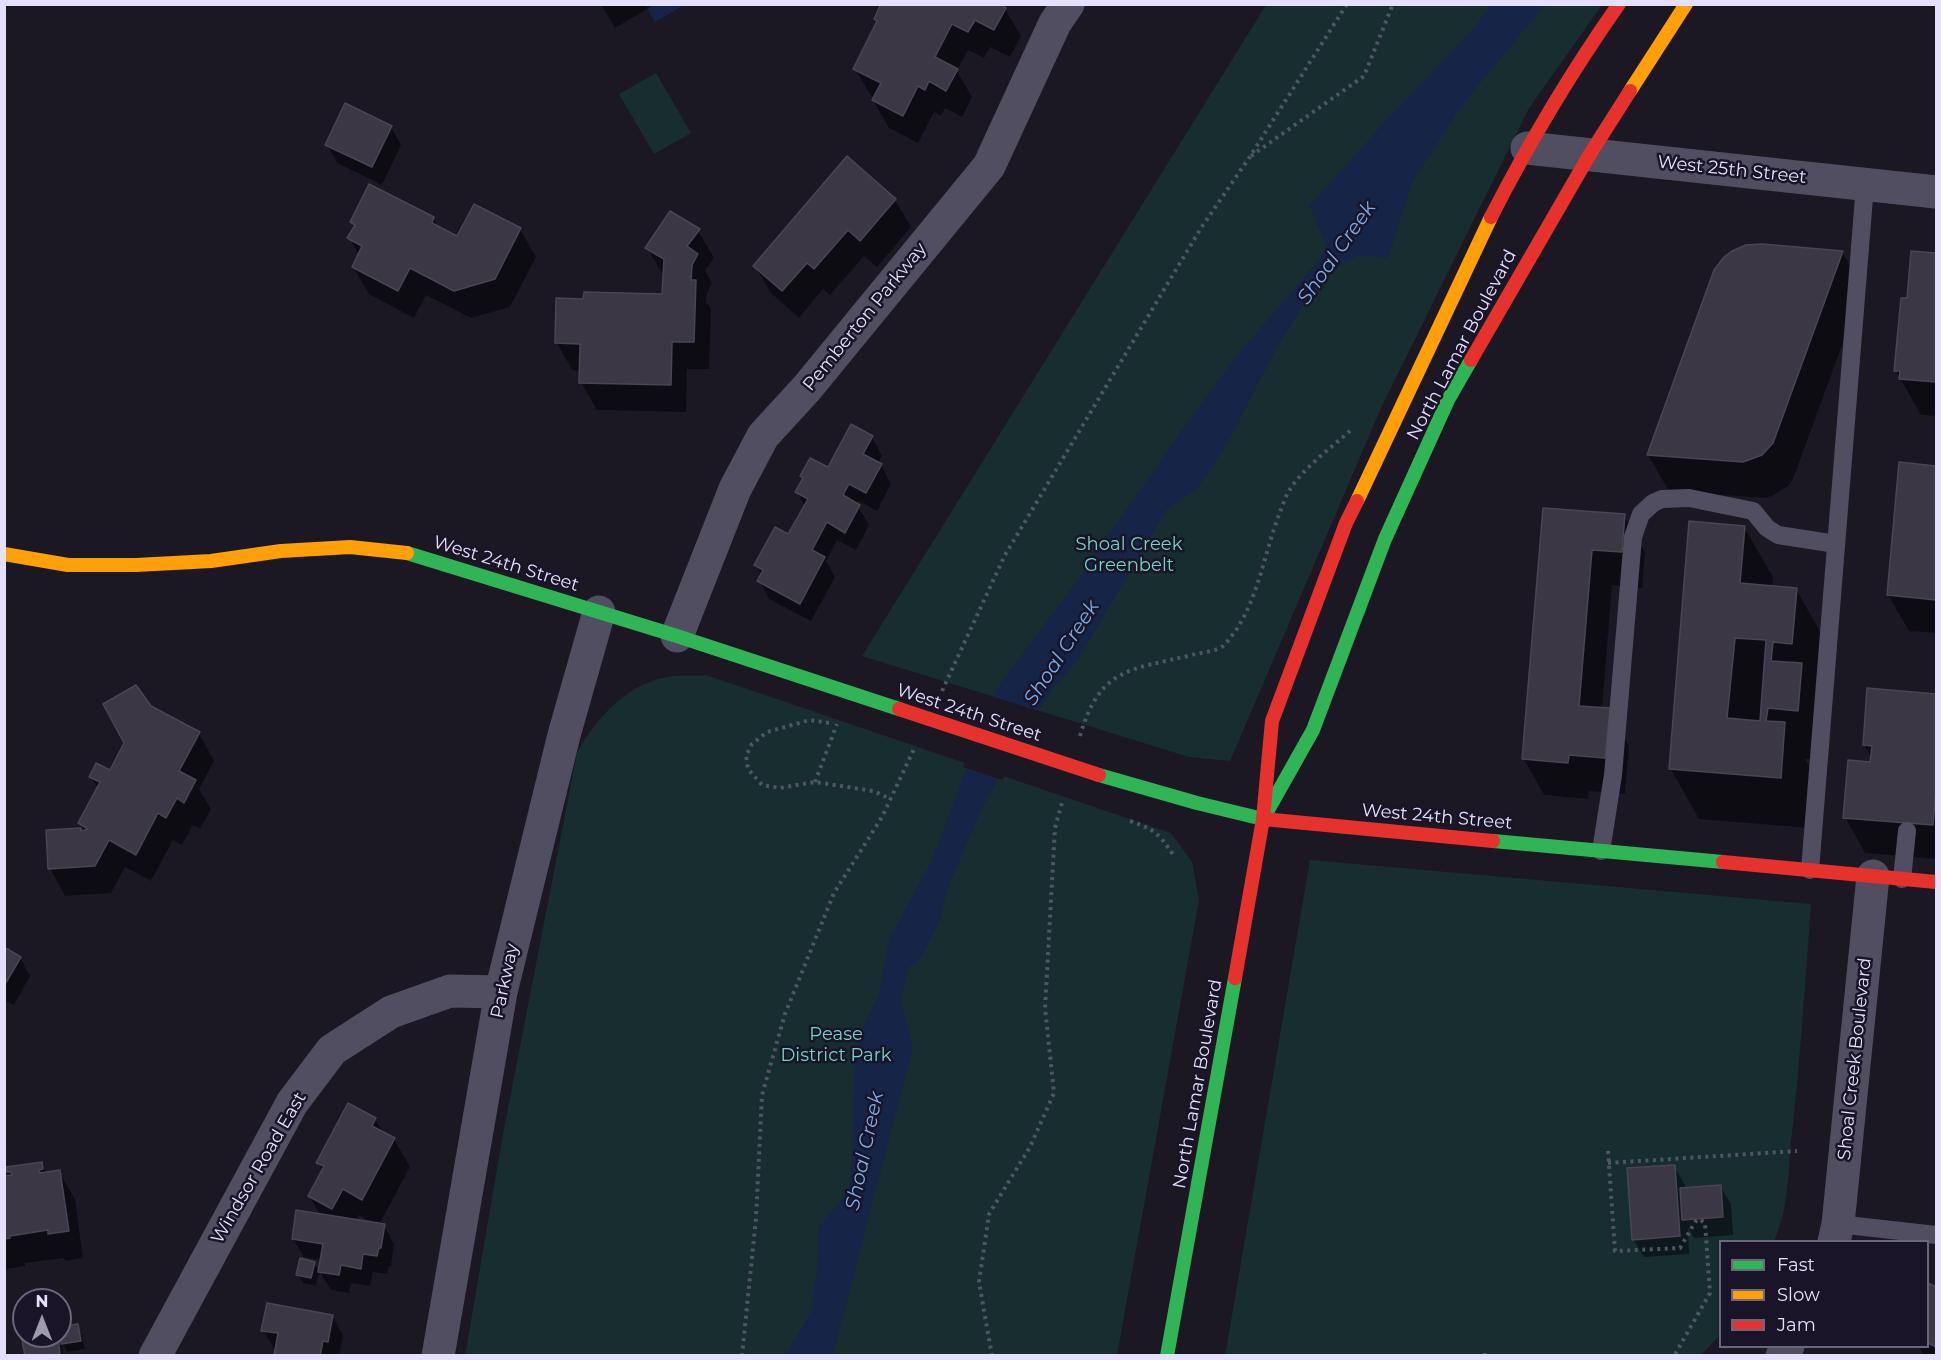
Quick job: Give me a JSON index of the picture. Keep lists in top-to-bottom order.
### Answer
{
  "streets": {
    "main road": ["North Lamar Boulevard", "West 24th Street"],
    "street": [
      "West 25th Street",
      "Pemberton Parkway",
      "Parkway",
      "Shoal Creek Boulevard",
      "Windsor Road East"
    ]
  },
  "crossings": [
    ["West 25th Street", "North Lamar Boulevard"],
    ["Pemberton Parkway", "West 24th Street"],
    ["North Lamar Boulevard", "West 24th Street"],
    ["West 24th Street", "Parkway"],
    ["West 24th Street", "Shoal Creek Boulevard"],
    ["Parkway", "Windsor Road East"]
  ],
  "water": ["Shoal Creek"],
  "parks": ["Shoal Creek Greenbelt", "Pease District Park"],
  "legend": ["Fast", "Slow", "Jam"],
  "north": "top"
}
